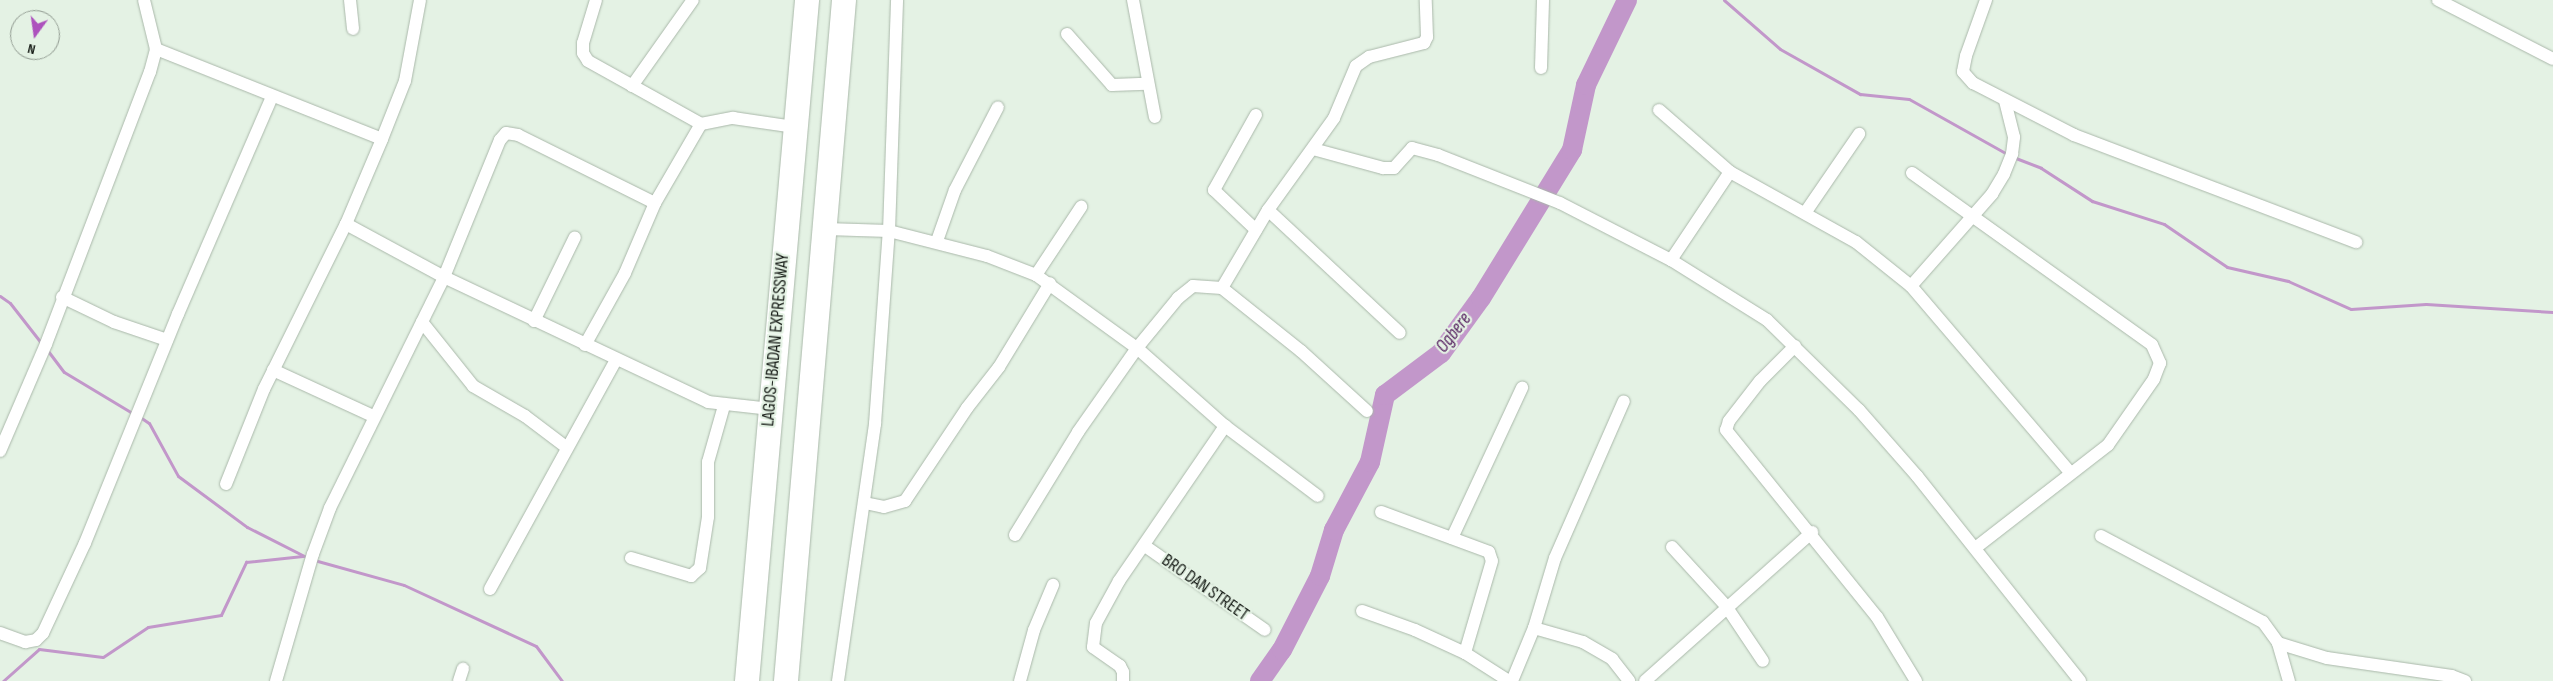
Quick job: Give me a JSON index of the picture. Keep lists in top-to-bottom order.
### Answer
{
  "streets": {
    "highway": ["LAGOS-IBADAN EXPRESSWAY"],
    "street": ["BRO DAN STREET"]
  },
  "water": ["Ogbere"],
  "north": "bottom"
}
